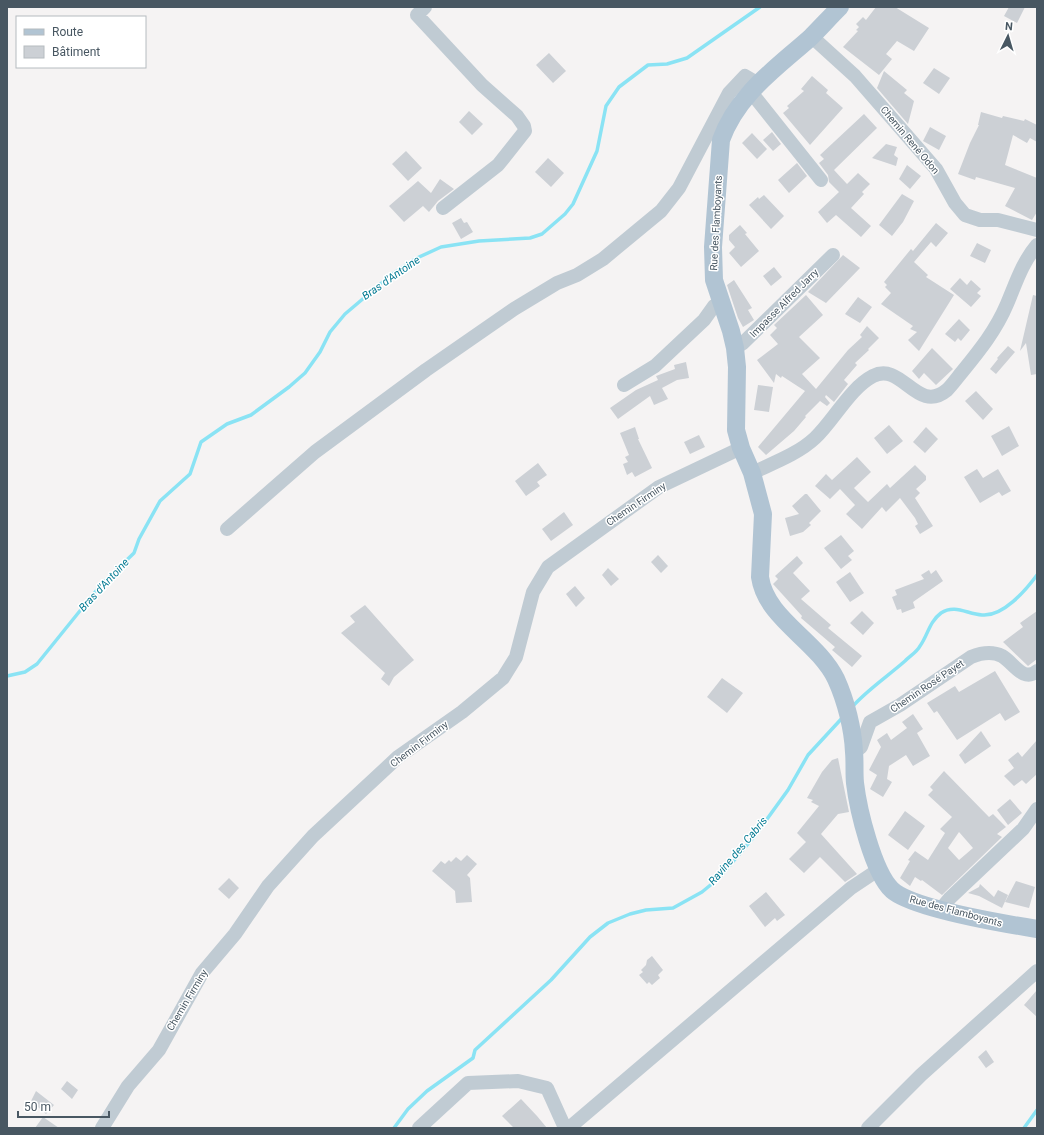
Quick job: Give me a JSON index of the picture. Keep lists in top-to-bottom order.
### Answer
{
  "streets": {
    "main road": ["Rue des Flamboyants"],
    "street": [
      "Chemin René Odon",
      "Impasse Alfred Jarry",
      "Chemin Firminy",
      "Chemin Rosé Payet"
    ]
  },
  "crossings": [
    ["Chemin René Odon", "Rue des Flamboyants"],
    ["Rue des Flamboyants", "Impasse Alfred Jarry"],
    ["Rue des Flamboyants", "Chemin Firminy"],
    ["Rue des Flamboyants", "Chemin Rosé Payet"]
  ],
  "water": ["Bras d'Antoine", "Ravine des Cabris"],
  "legend": ["Route", "Bâtiment"],
  "scale_bar": "50 m",
  "north": "top"
}
